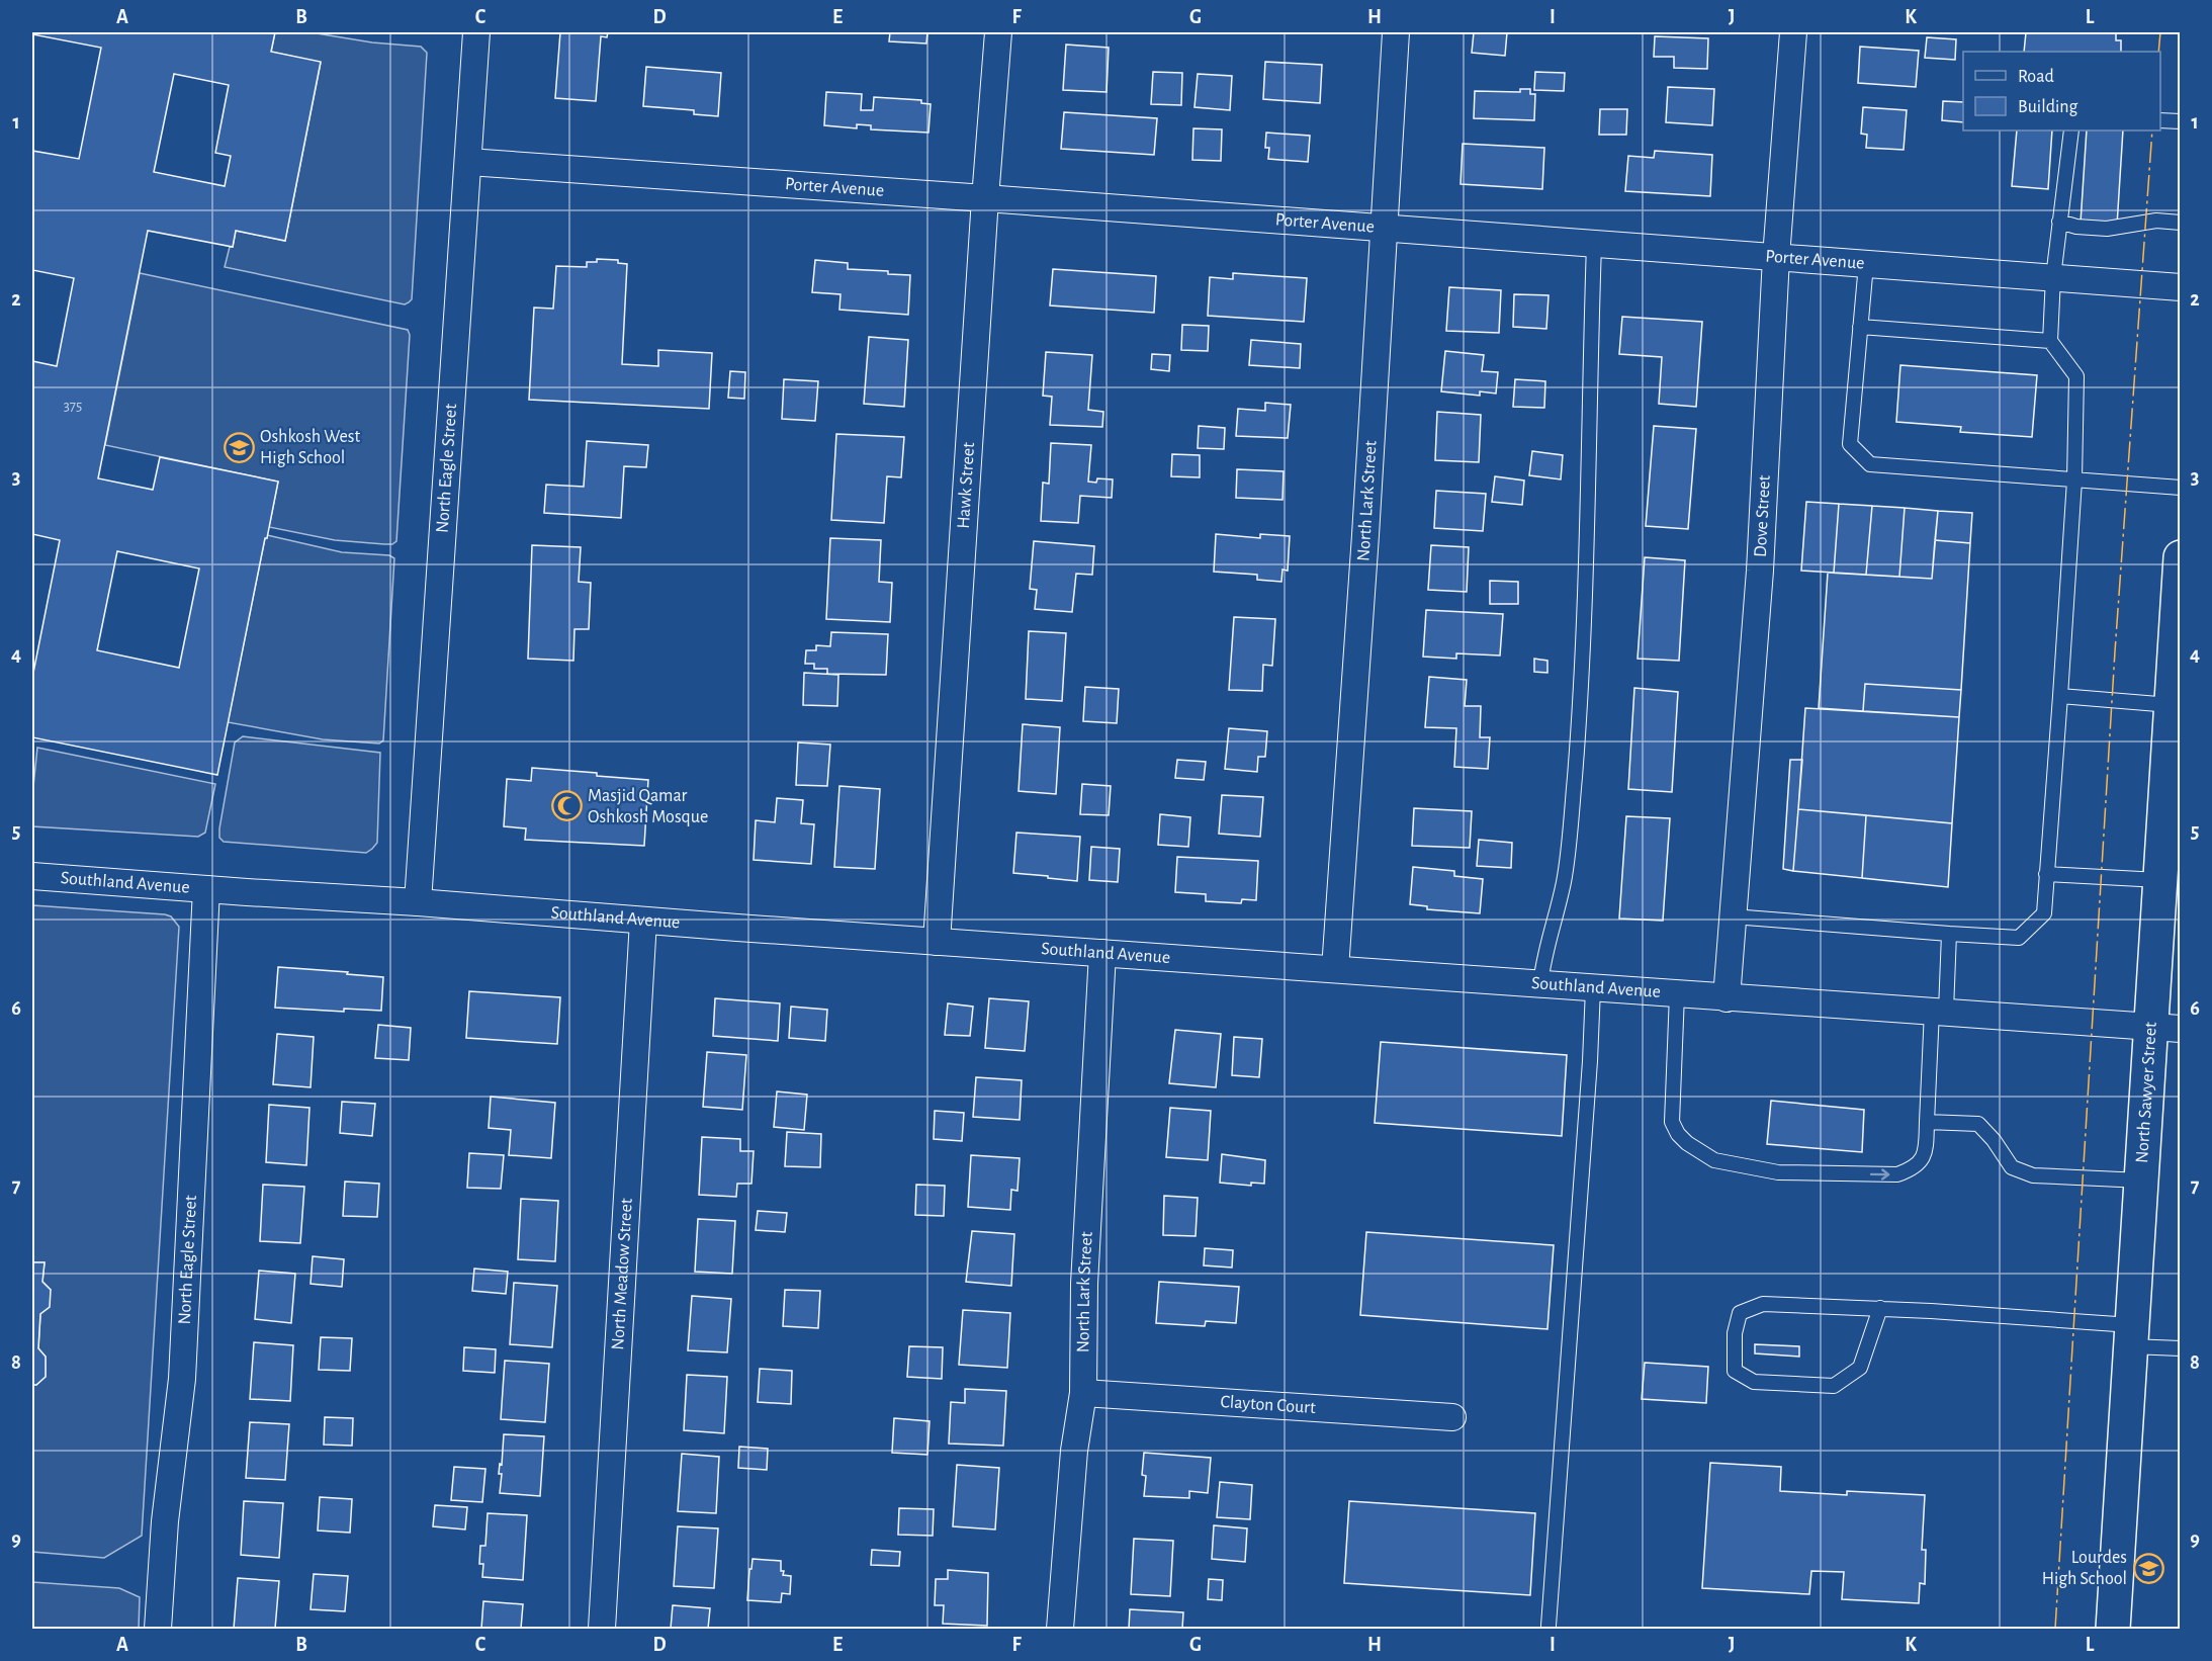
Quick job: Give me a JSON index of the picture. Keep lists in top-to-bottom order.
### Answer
{
  "streets": {
    "street": [
      "Porter Avenue",
      "North Eagle Street",
      "Hawk Street",
      "North Lark Street",
      "Dove Street",
      "Southland Avenue",
      "North Sawyer Street",
      "North Meadow Street",
      "Clayton Court"
    ]
  },
  "crossings": [
    ["Porter Avenue", "North Eagle Street"],
    ["Porter Avenue", "Hawk Street"],
    ["Porter Avenue", "North Lark Street"],
    ["Porter Avenue", "Dove Street"],
    ["North Eagle Street", "Southland Avenue"],
    ["Hawk Street", "Southland Avenue"],
    ["North Lark Street", "Southland Avenue"],
    ["North Lark Street", "Clayton Court"],
    ["Dove Street", "Southland Avenue"],
    ["Southland Avenue", "North Sawyer Street"],
    ["Southland Avenue", "North Meadow Street"]
  ],
  "places": {
    "school or university": ["Oshkosh West High School", "Lourdes High School"],
    "mosque": ["Masjid Qamar Oshkosh Mosque"]
  },
  "house_numbers": ["375"],
  "legend": ["Road", "Building"],
  "grid": {
    "columns": [
      "A",
      "B",
      "C",
      "D",
      "E",
      "F",
      "G",
      "H",
      "I",
      "J",
      "K",
      "L"
    ],
    "rows": [
      "1",
      "2",
      "3",
      "4",
      "5",
      "6",
      "7",
      "8",
      "9"
    ]
  }
}
